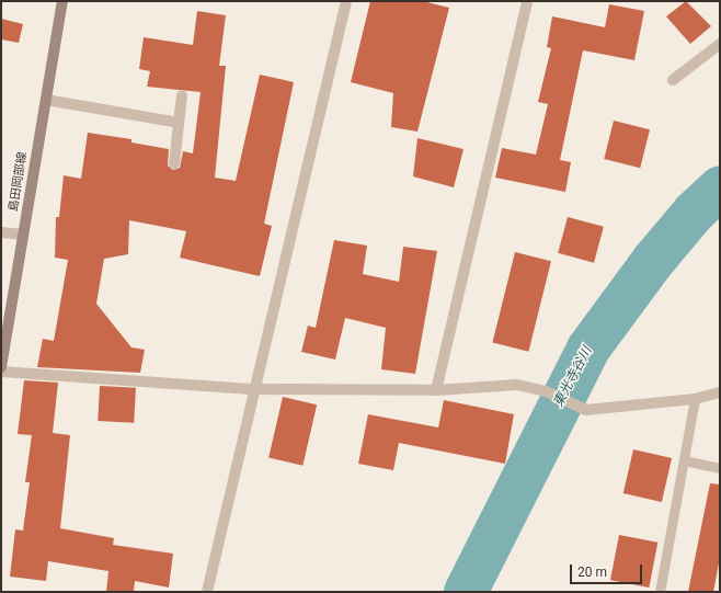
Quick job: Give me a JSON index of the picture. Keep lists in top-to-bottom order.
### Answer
{
  "streets": {
    "main road": ["島田岡部線"]
  },
  "water": ["東光寺谷川"],
  "scale_bar": "20 m"
}
